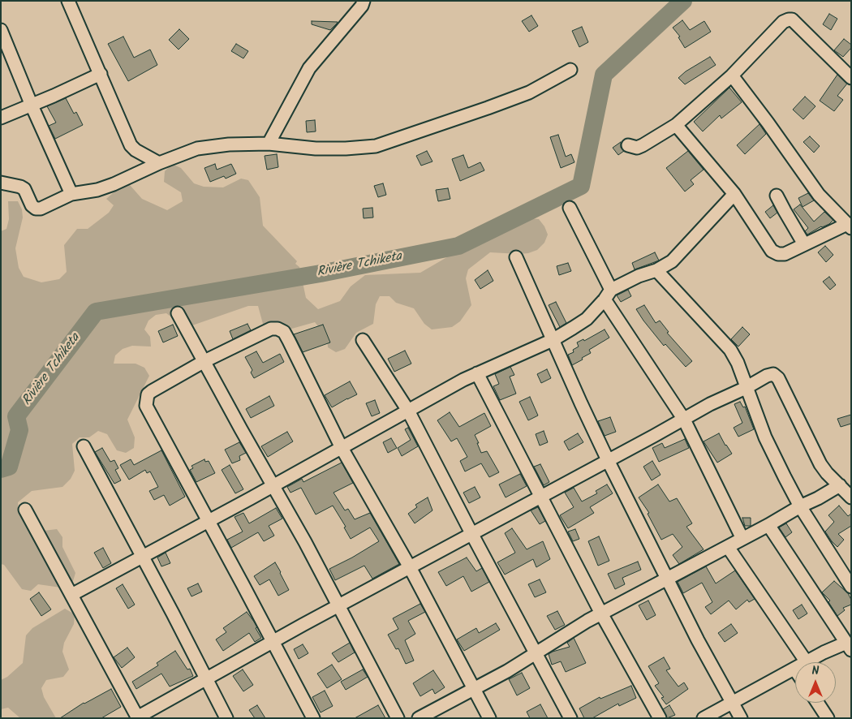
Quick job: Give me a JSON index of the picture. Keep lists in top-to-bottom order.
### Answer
{
  "water": ["Rivière Tchiketa"],
  "north": "top"
}
